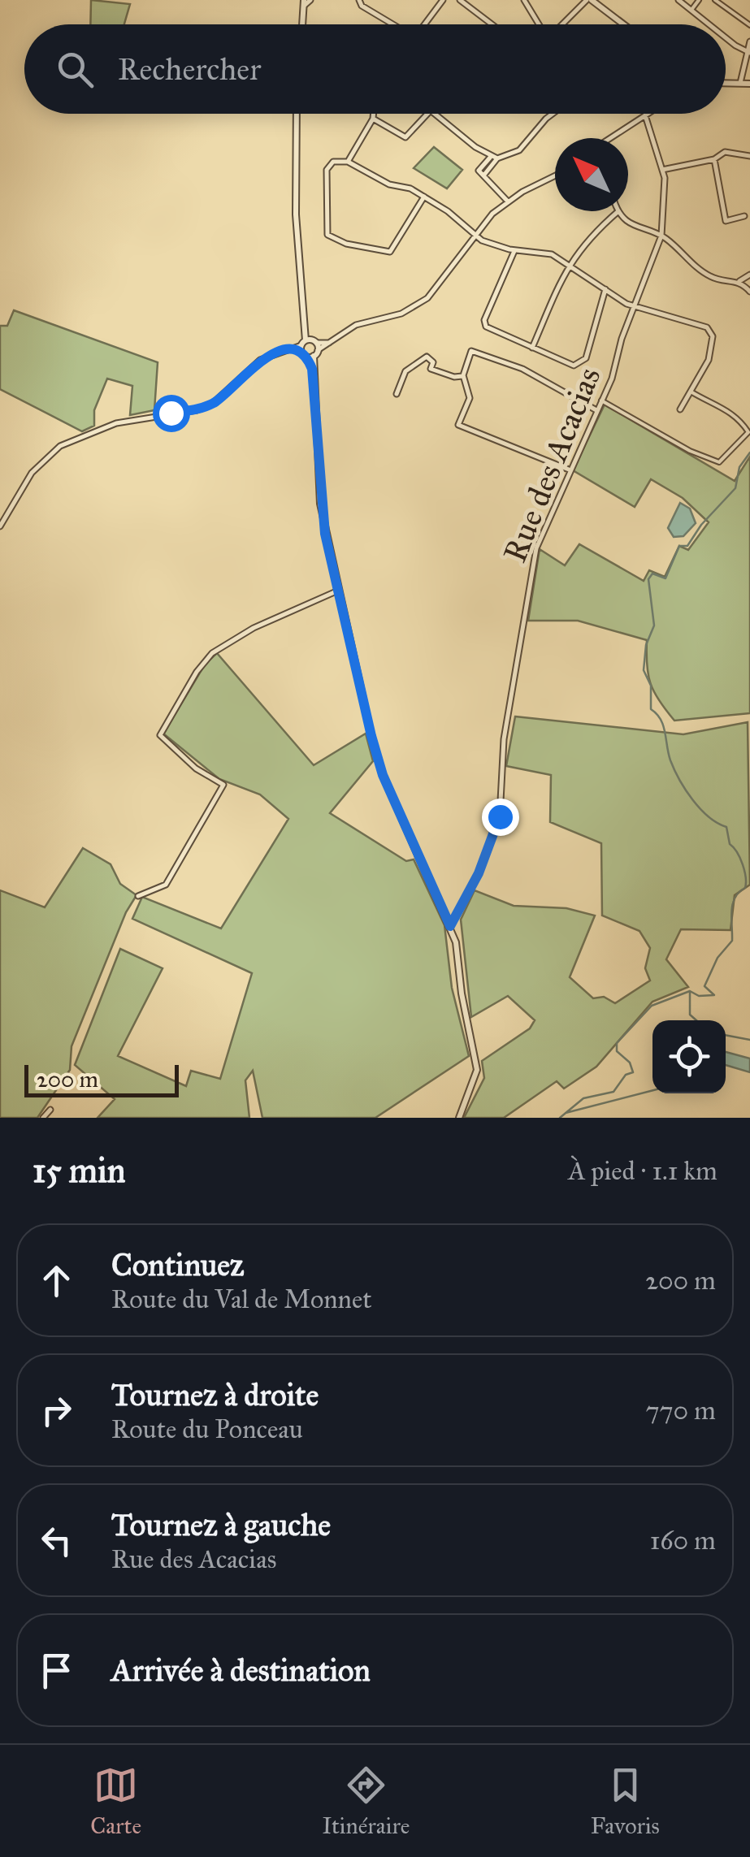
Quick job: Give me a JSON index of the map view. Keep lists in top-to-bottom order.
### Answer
{
  "streets": {
    "street": ["Rue des Acacias"]
  },
  "scale_bar": "200 m",
  "north": "top left",
  "page": {
    "search": "Rechercher",
    "scale": "200 m",
    "heading": ["15 min", "À pied · 1.1 km"],
    "list": [
      ["Continuez", "Route du Val de Monnet", "200 m"],
      ["Tournez à droite", "Route du Ponceau", "770 m"],
      ["Tournez à gauche", "Rue des Acacias", "160 m"],
      "Arrivée à destination"
    ],
    "nav": ["Carte", "Itinéraire", "Favoris"]
  }
}
